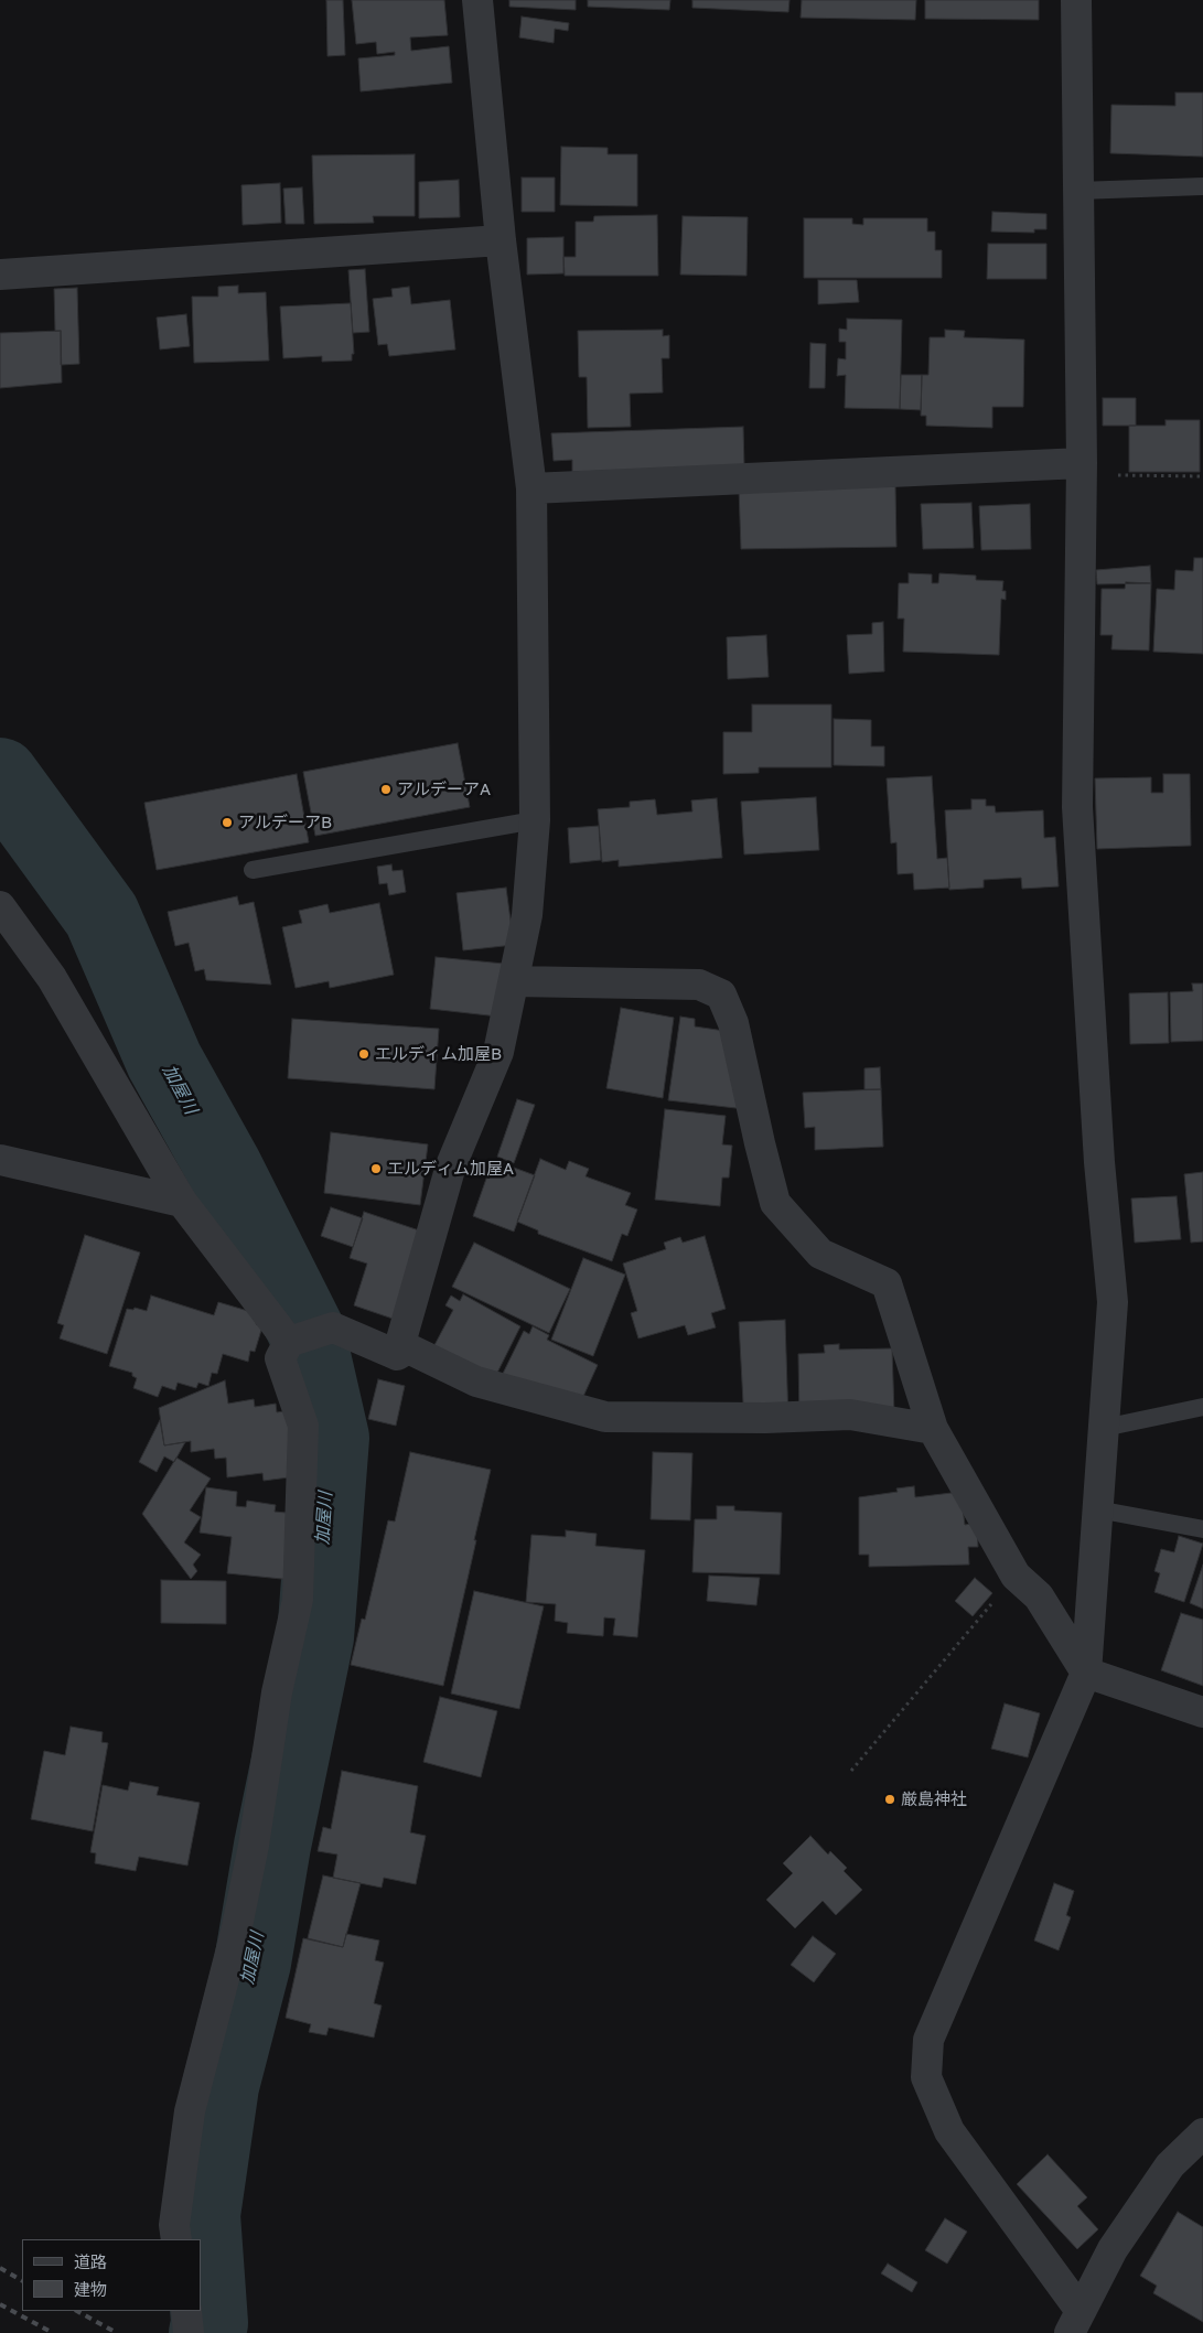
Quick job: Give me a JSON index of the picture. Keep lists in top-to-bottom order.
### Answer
{
  "water": ["加屋川"],
  "places": [
    "アルデーアA",
    "アルデーアB",
    "エルディム加屋B",
    "エルディム加屋A",
    "厳島神社"
  ],
  "legend": ["道路", "建物"]
}
